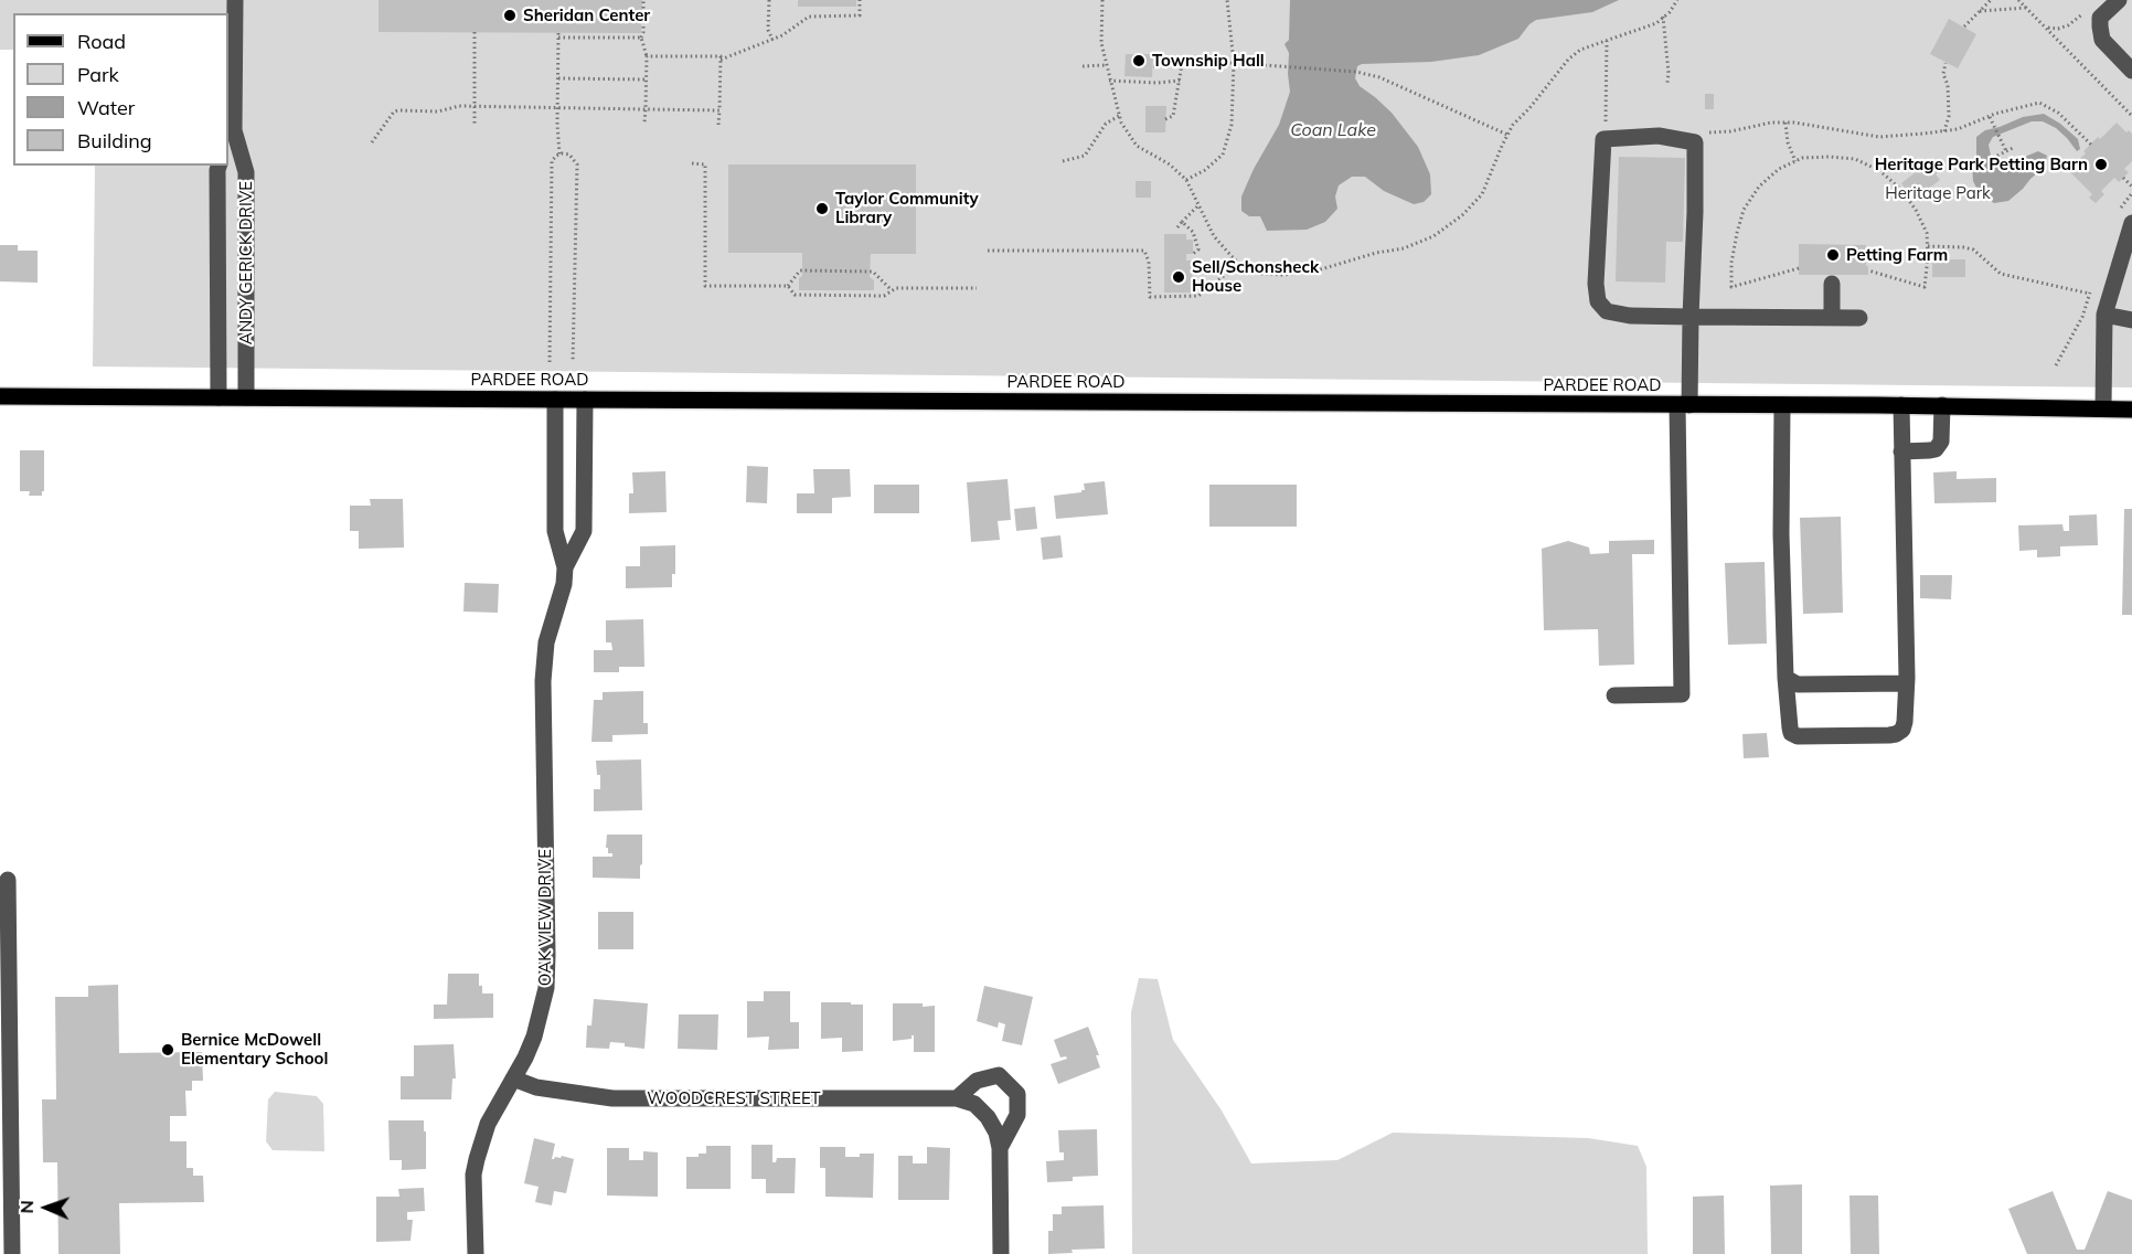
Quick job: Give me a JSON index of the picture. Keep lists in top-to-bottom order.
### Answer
{
  "streets": {
    "main road": ["PARDEE ROAD"],
    "street": ["ANDY GERICK DRIVE", "OAK VIEW DRIVE", "WOODCREST STREET"]
  },
  "crossings": [
    ["ANDY GERICK DRIVE", "PARDEE ROAD"],
    ["PARDEE ROAD", "OAK VIEW DRIVE"],
    ["OAK VIEW DRIVE", "WOODCREST STREET"]
  ],
  "water": ["Coan Lake"],
  "parks": ["Heritage Park"],
  "places": [
    "Sheridan Center",
    "Township Hall",
    "Heritage Park Petting Barn",
    "Taylor Community Library",
    "Petting Farm",
    "Sell/Schonsheck House",
    "Bernice McDowell Elementary School"
  ],
  "legend": [
    "Road",
    "Park",
    "Water",
    "Building"
  ],
  "north": "left"
}
